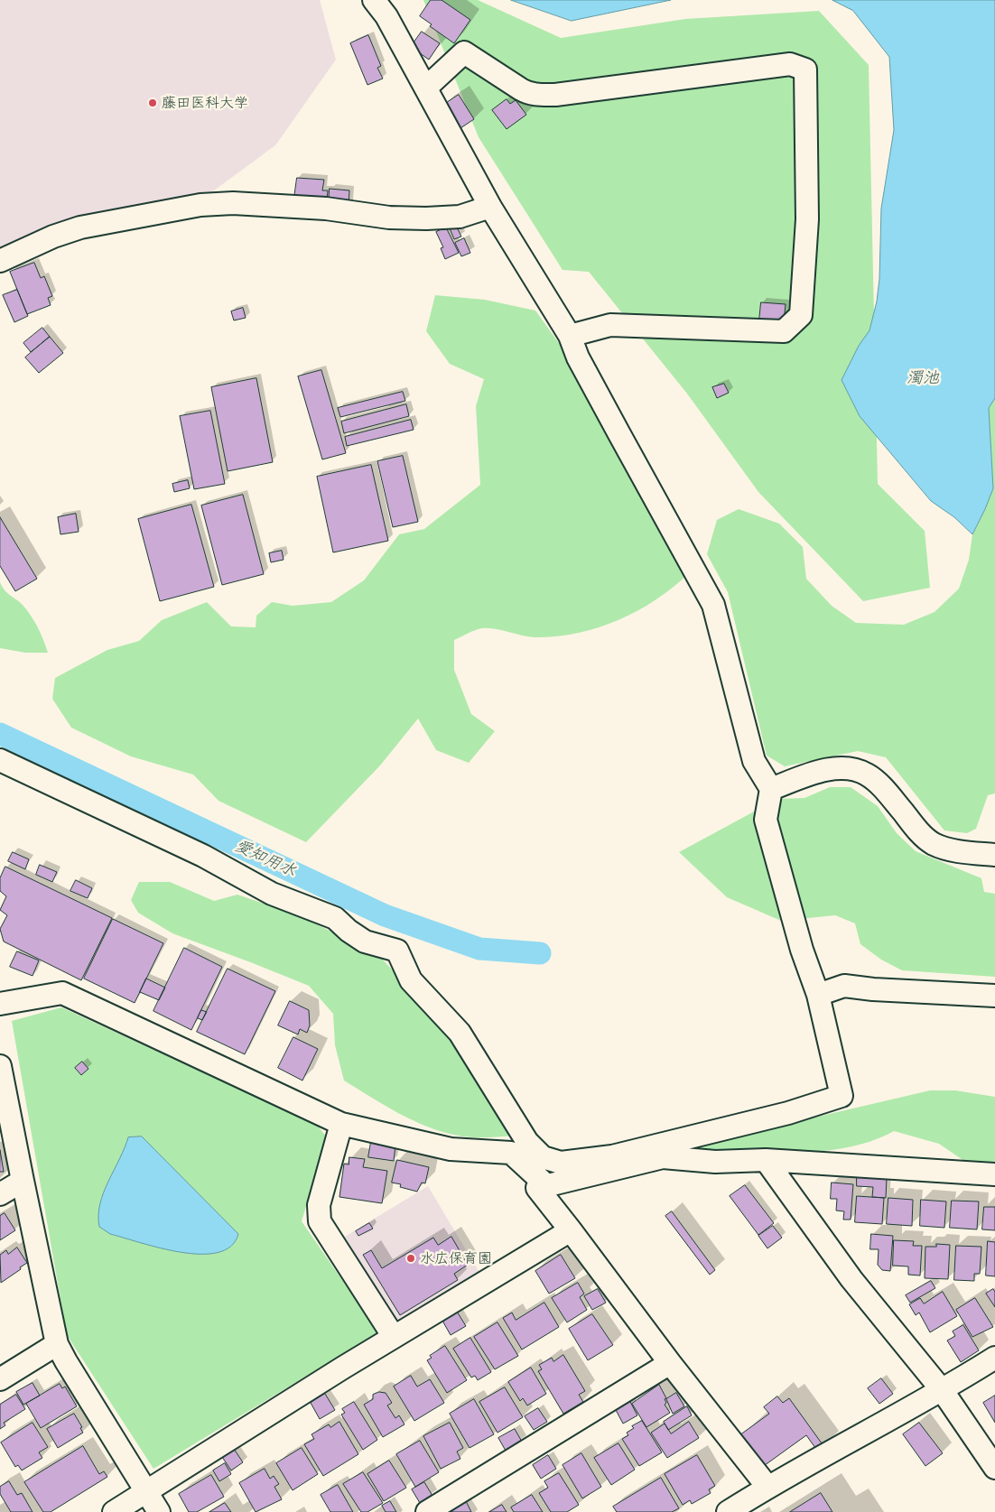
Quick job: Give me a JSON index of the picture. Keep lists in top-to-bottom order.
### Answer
{
  "water": ["濁池", "愛知用水"],
  "places": ["藤田医科大学", "水広保育園"]
}
